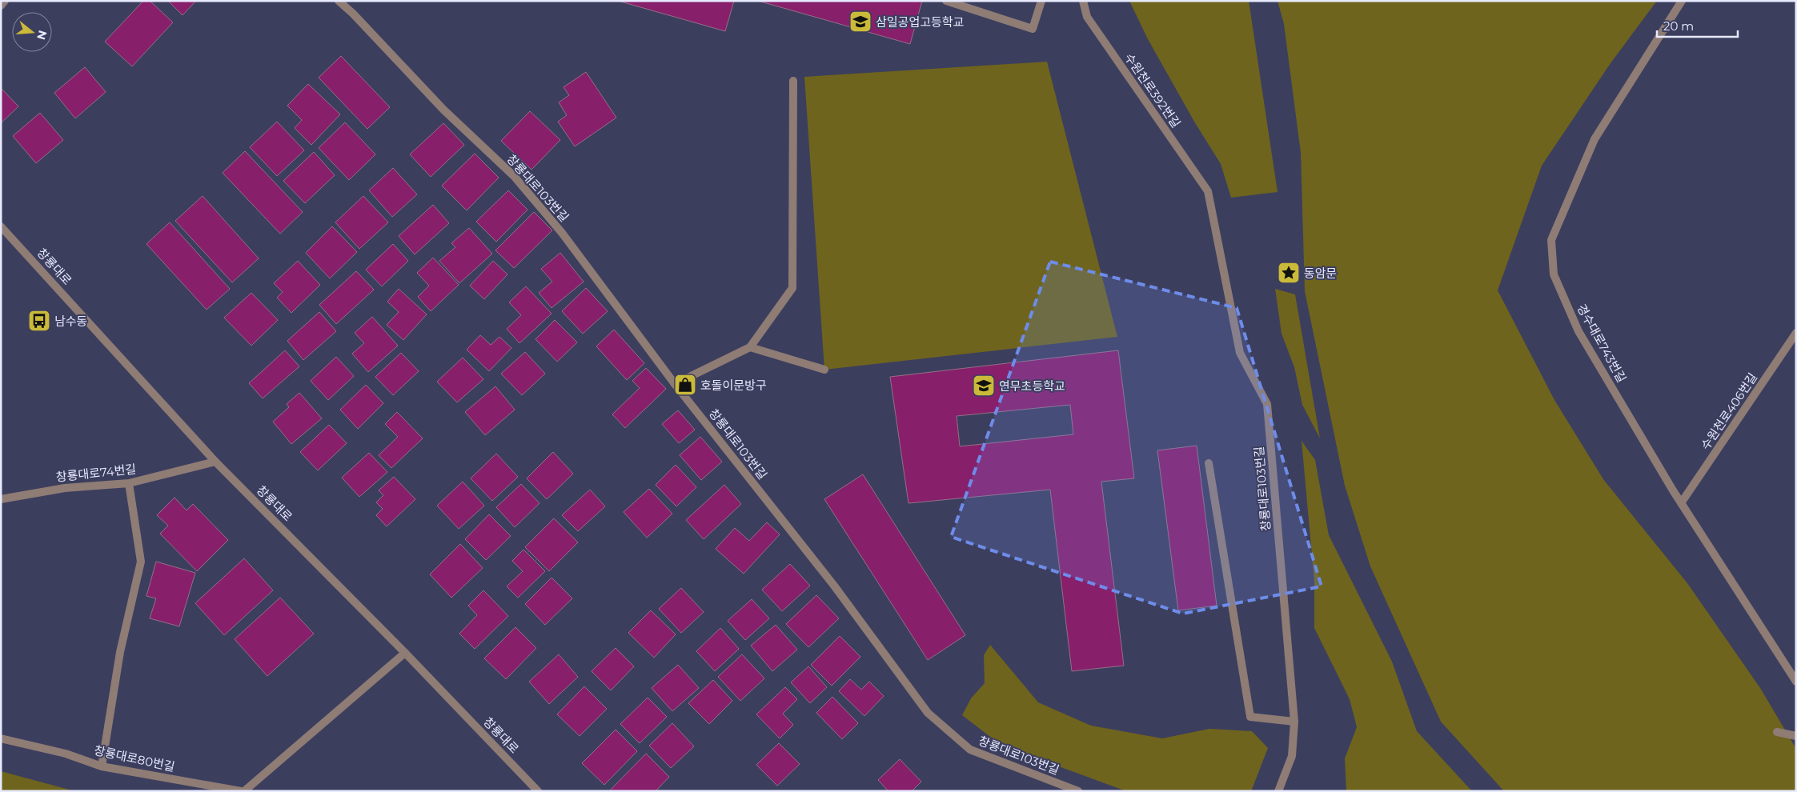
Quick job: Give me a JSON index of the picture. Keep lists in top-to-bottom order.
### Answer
{
  "streets": {
    "street": [
      "수원천로392번길",
      "창룡대로103번길",
      "창룡대로",
      "경수대로743번길",
      "수원천로406번길",
      "창룡대로74번길",
      "창룡대로80번길"
    ]
  },
  "crossings": [
    ["수원천로392번길", "창룡대로103번길"],
    ["창룡대로", "창룡대로74번길"],
    ["경수대로743번길", "수원천로406번길"]
  ],
  "places": {
    "school or university": ["삼일공업고등학교", "연무초등학교"],
    "place": ["동암문"],
    "bus stop": ["남수동"],
    "shop": ["호돌이문방구"]
  },
  "scale_bar": "20 m",
  "north": "right"
}
